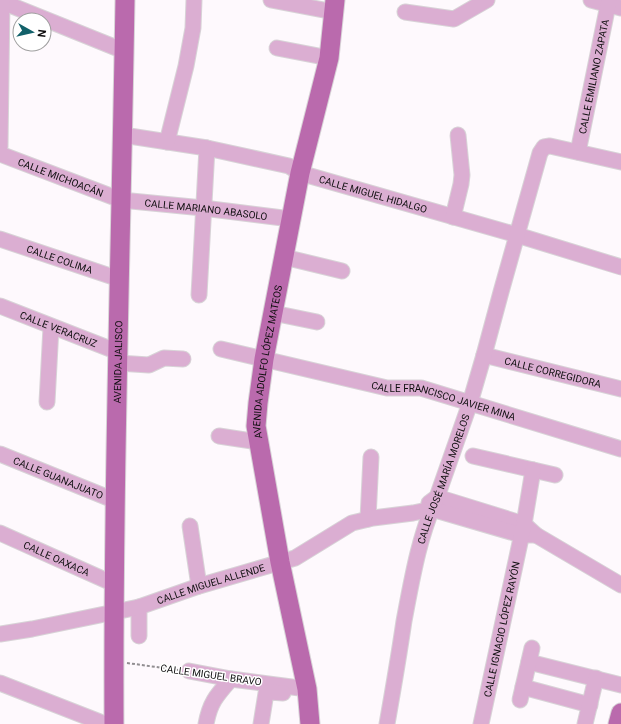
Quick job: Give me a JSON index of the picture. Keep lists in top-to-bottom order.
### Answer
{
  "streets": {
    "main road": ["AVENIDA ADOLFO LÓPEZ MATEOS", "AVENIDA JALISCO"],
    "street": [
      "CALLE EMILIANO ZAPATA",
      "CALLE MICHOACÁN",
      "CALLE MIGUEL HIDALGO",
      "CALLE MARIANO ABASOLO",
      "CALLE COLIMA",
      "CALLE VERACRUZ",
      "CALLE CORREGIDORA",
      "CALLE FRANCISCO JAVIER MINA",
      "CALLE GUANAJUATO",
      "CALLE JOSÉ MARÍA MORELOS",
      "CALLE OAXACA",
      "CALLE MIGUEL ALLENDE",
      "CALLE IGNACIO LÓPEZ RAYÓN",
      "CALLE MIGUEL BRAVO"
    ]
  },
  "crossings": [
    ["CALLE EMILIANO ZAPATA", "CALLE JOSÉ MARÍA MORELOS"],
    ["CALLE MICHOACÁN", "CALLE MARIANO ABASOLO"],
    ["CALLE MICHOACÁN", "AVENIDA JALISCO"],
    ["CALLE MIGUEL HIDALGO", "AVENIDA ADOLFO LÓPEZ MATEOS"],
    ["CALLE MIGUEL HIDALGO", "AVENIDA JALISCO"],
    ["CALLE MIGUEL HIDALGO", "CALLE JOSÉ MARÍA MORELOS"],
    ["CALLE MARIANO ABASOLO", "AVENIDA ADOLFO LÓPEZ MATEOS"],
    ["CALLE MARIANO ABASOLO", "AVENIDA JALISCO"],
    ["CALLE COLIMA", "AVENIDA JALISCO"],
    ["CALLE VERACRUZ", "AVENIDA JALISCO"],
    ["AVENIDA ADOLFO LÓPEZ MATEOS", "CALLE FRANCISCO JAVIER MINA"],
    ["AVENIDA ADOLFO LÓPEZ MATEOS", "CALLE MIGUEL ALLENDE"],
    ["AVENIDA ADOLFO LÓPEZ MATEOS", "CALLE MIGUEL BRAVO"],
    ["AVENIDA JALISCO", "CALLE GUANAJUATO"],
    ["AVENIDA JALISCO", "CALLE OAXACA"],
    ["AVENIDA JALISCO", "CALLE MIGUEL ALLENDE"],
    ["AVENIDA JALISCO", "CALLE MIGUEL BRAVO"],
    ["CALLE CORREGIDORA", "CALLE JOSÉ MARÍA MORELOS"],
    ["CALLE FRANCISCO JAVIER MINA", "CALLE JOSÉ MARÍA MORELOS"],
    ["CALLE JOSÉ MARÍA MORELOS", "CALLE MIGUEL ALLENDE"]
  ],
  "north": "right"
}
